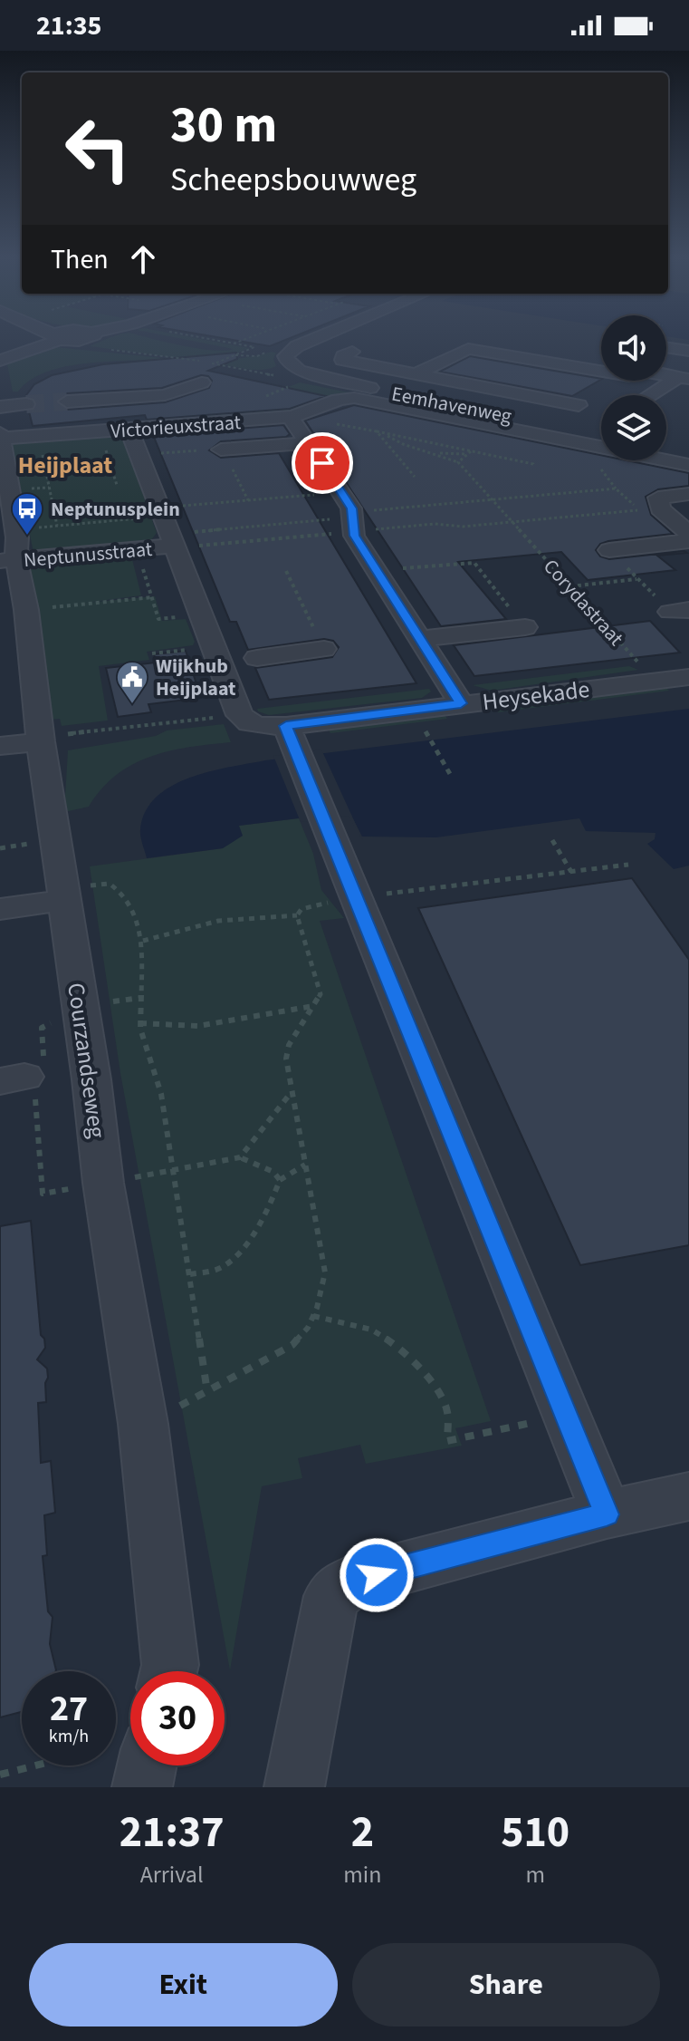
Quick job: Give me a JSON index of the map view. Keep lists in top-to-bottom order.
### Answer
{
  "streets": {
    "street": [
      "Eemhavenweg",
      "Victorieuxstraat",
      "Neptunusstraat",
      "Heysekade",
      "Courzandseweg"
    ],
    "path": ["Corydastraat"]
  },
  "crossings": [
    ["Victorieuxstraat", "Courzandseweg"],
    ["Neptunusstraat", "Courzandseweg"],
    ["Corydastraat", "Heysekade"]
  ],
  "districts": ["Heijplaat"],
  "places": {
    "bus stop": ["Neptunusplein"],
    "public building": ["Wijkhub Heijplaat"]
  },
  "page": {
    "status": "21:35",
    "turn": ["30 m", "Scheepsbouwweg"],
    "then": "Then",
    "speed": "27 km/h",
    "limit": "30",
    "eta": [
      "21:37",
      "Arrival",
      "2",
      "min",
      "510",
      "m"
    ],
    "buttons": ["Exit", "Share"]
  }
}
